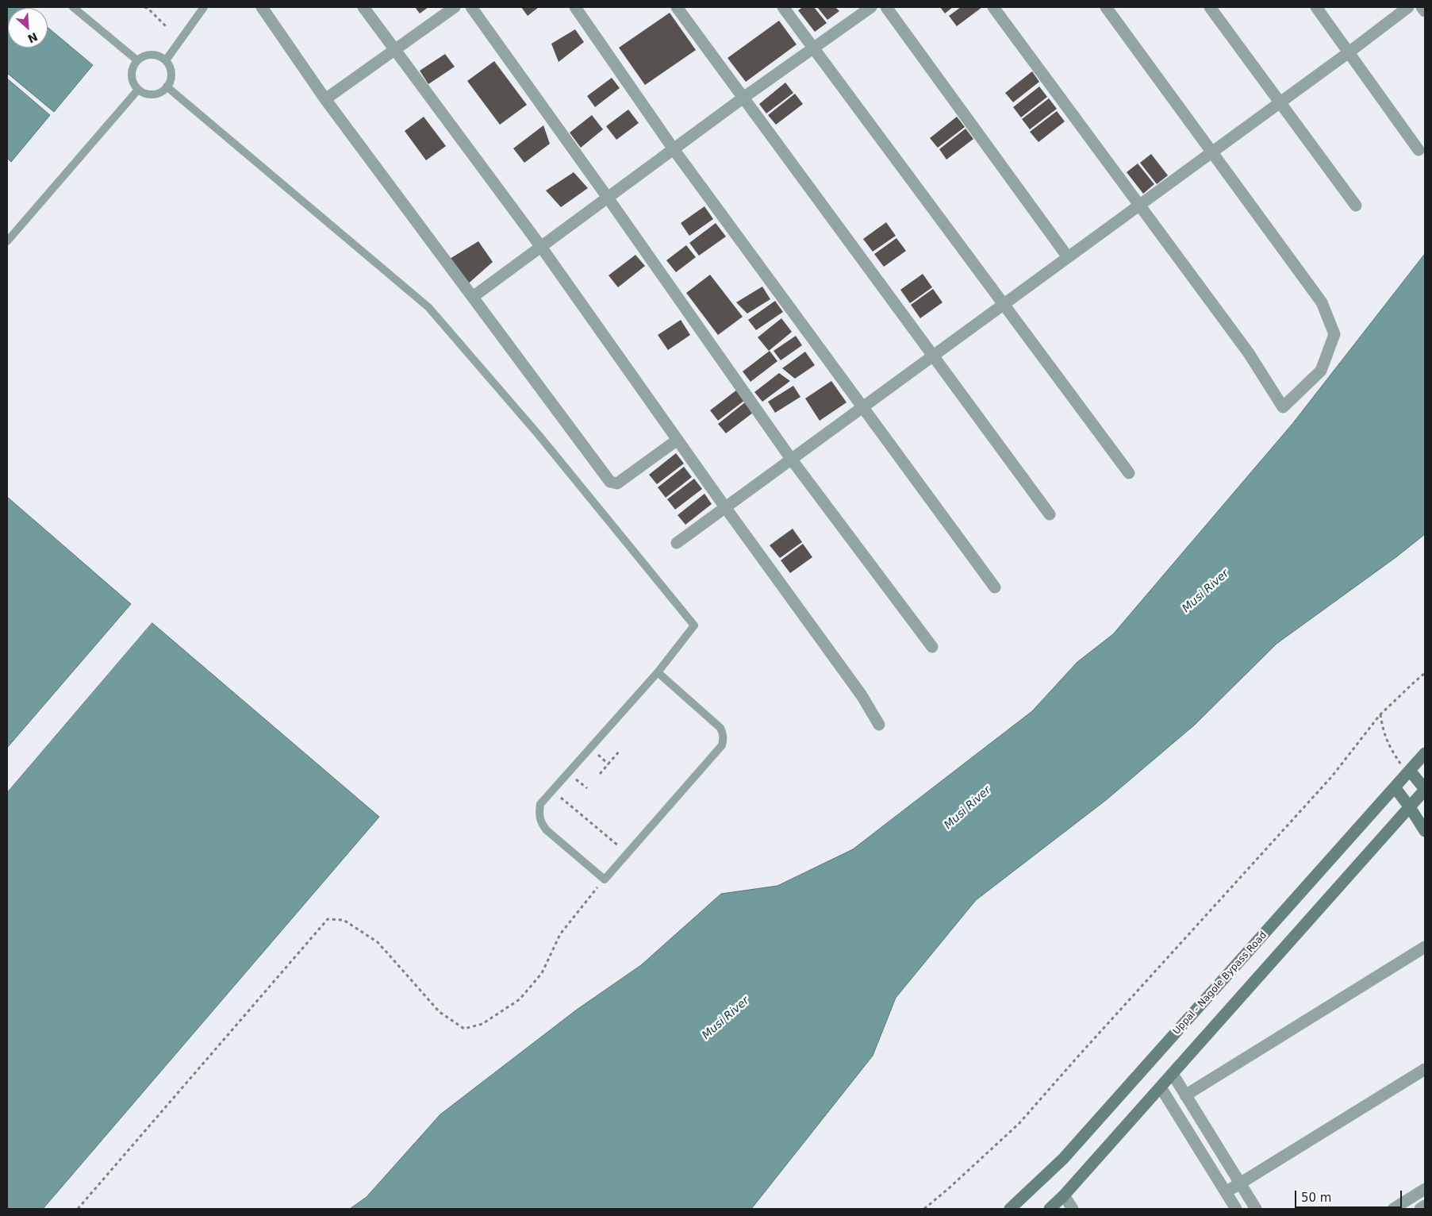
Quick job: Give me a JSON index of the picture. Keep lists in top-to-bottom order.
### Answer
{
  "streets": {
    "street": ["Uppal - Nagole Bypass Road"]
  },
  "water": ["Musi River"],
  "scale_bar": "50 m",
  "north": "bottom right"
}
